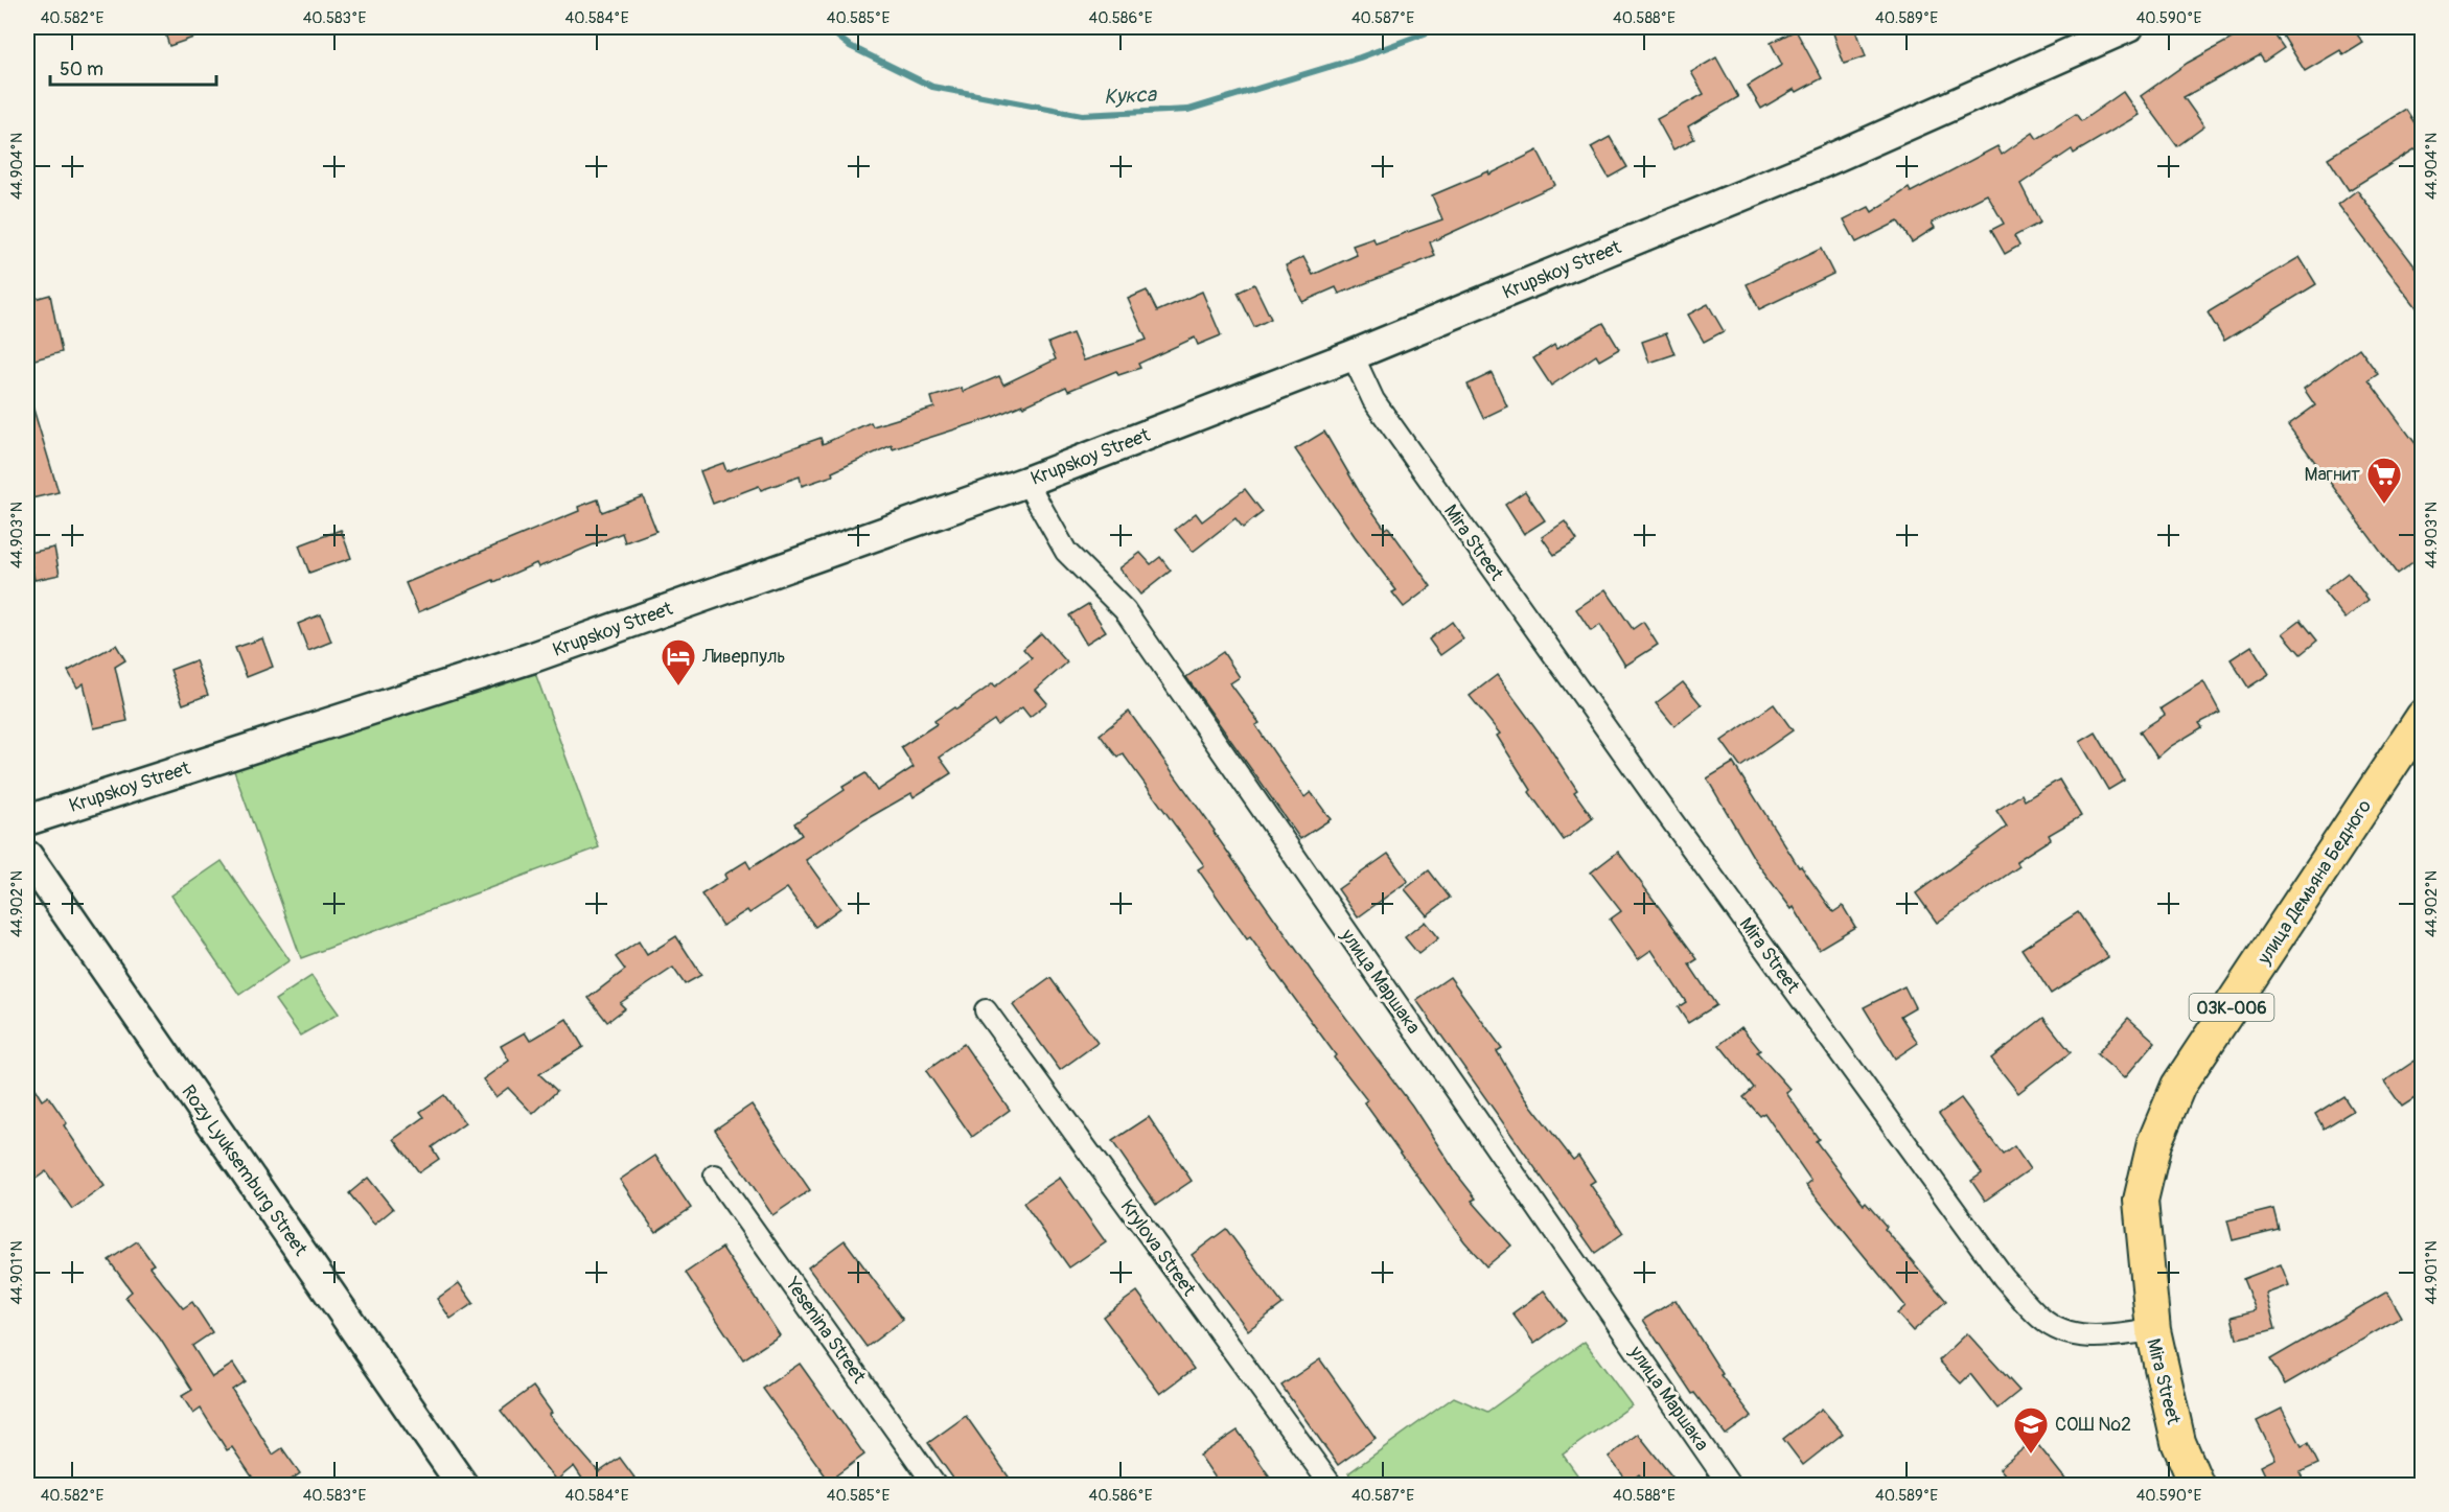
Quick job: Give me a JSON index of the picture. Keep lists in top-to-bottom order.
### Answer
{
  "streets": {
    "main road": ["Mira Street", "улица Демьяна Бедного", "03К-006"],
    "street": [
      "Krupskoy Street",
      "улица Маршака",
      "Rozy Lyuksemburg Street",
      "Krylova Street",
      "Yesenina Street"
    ]
  },
  "crossings": [
    ["Krupskoy Street", "Mira Street"],
    ["Krupskoy Street", "улица Маршака"],
    ["Mira Street", "улица Демьяна Бедного"]
  ],
  "water": ["Кукса"],
  "places": {
    "supermarket": ["Магнит"],
    "hotel": ["Ливерпуль"],
    "school or university": ["СОШ №2"]
  },
  "scale_bar": "50 m",
  "coordinates": [
    "40.582°E",
    "40.583°E",
    "40.584°E",
    "40.585°E",
    "40.586°E",
    "40.587°E",
    "40.588°E",
    "40.589°E",
    "40.590°E",
    "44.904°N",
    "44.903°N",
    "44.902°N",
    "44.901°N"
  ]
}
